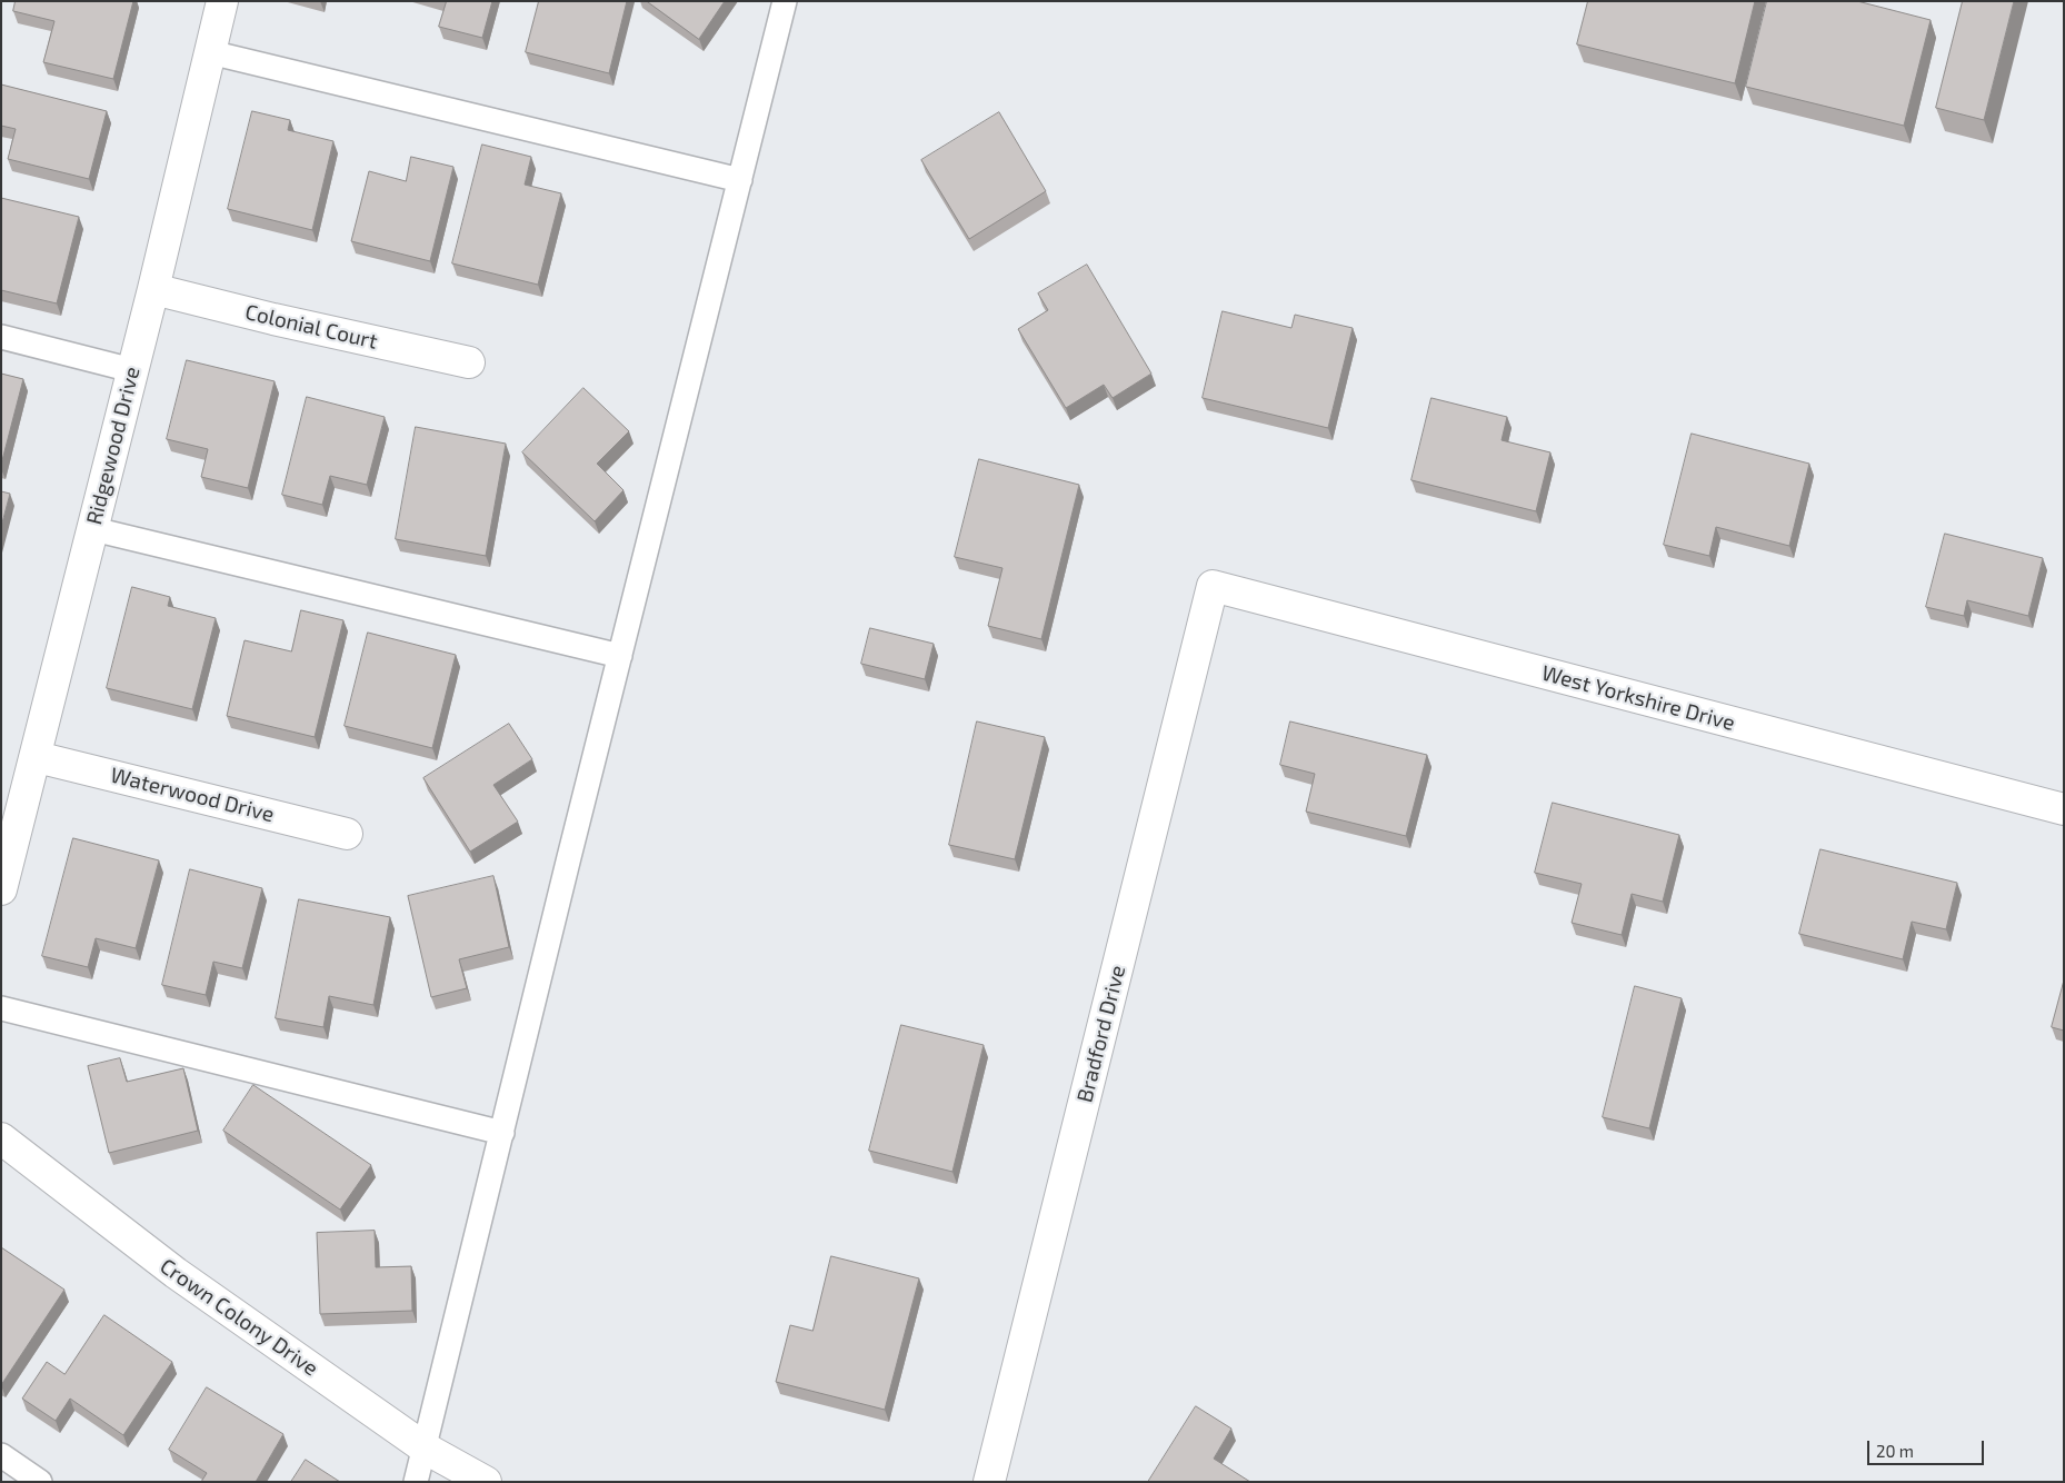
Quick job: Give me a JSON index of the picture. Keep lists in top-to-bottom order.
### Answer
{
  "streets": {
    "street": [
      "Colonial Court",
      "Ridgewood Drive",
      "West Yorkshire Drive",
      "Waterwood Drive",
      "Bradford Drive",
      "Crown Colony Drive"
    ]
  },
  "crossings": [
    ["Colonial Court", "Ridgewood Drive"],
    ["Ridgewood Drive", "Waterwood Drive"],
    ["West Yorkshire Drive", "Bradford Drive"]
  ],
  "scale_bar": "20 m"
}
